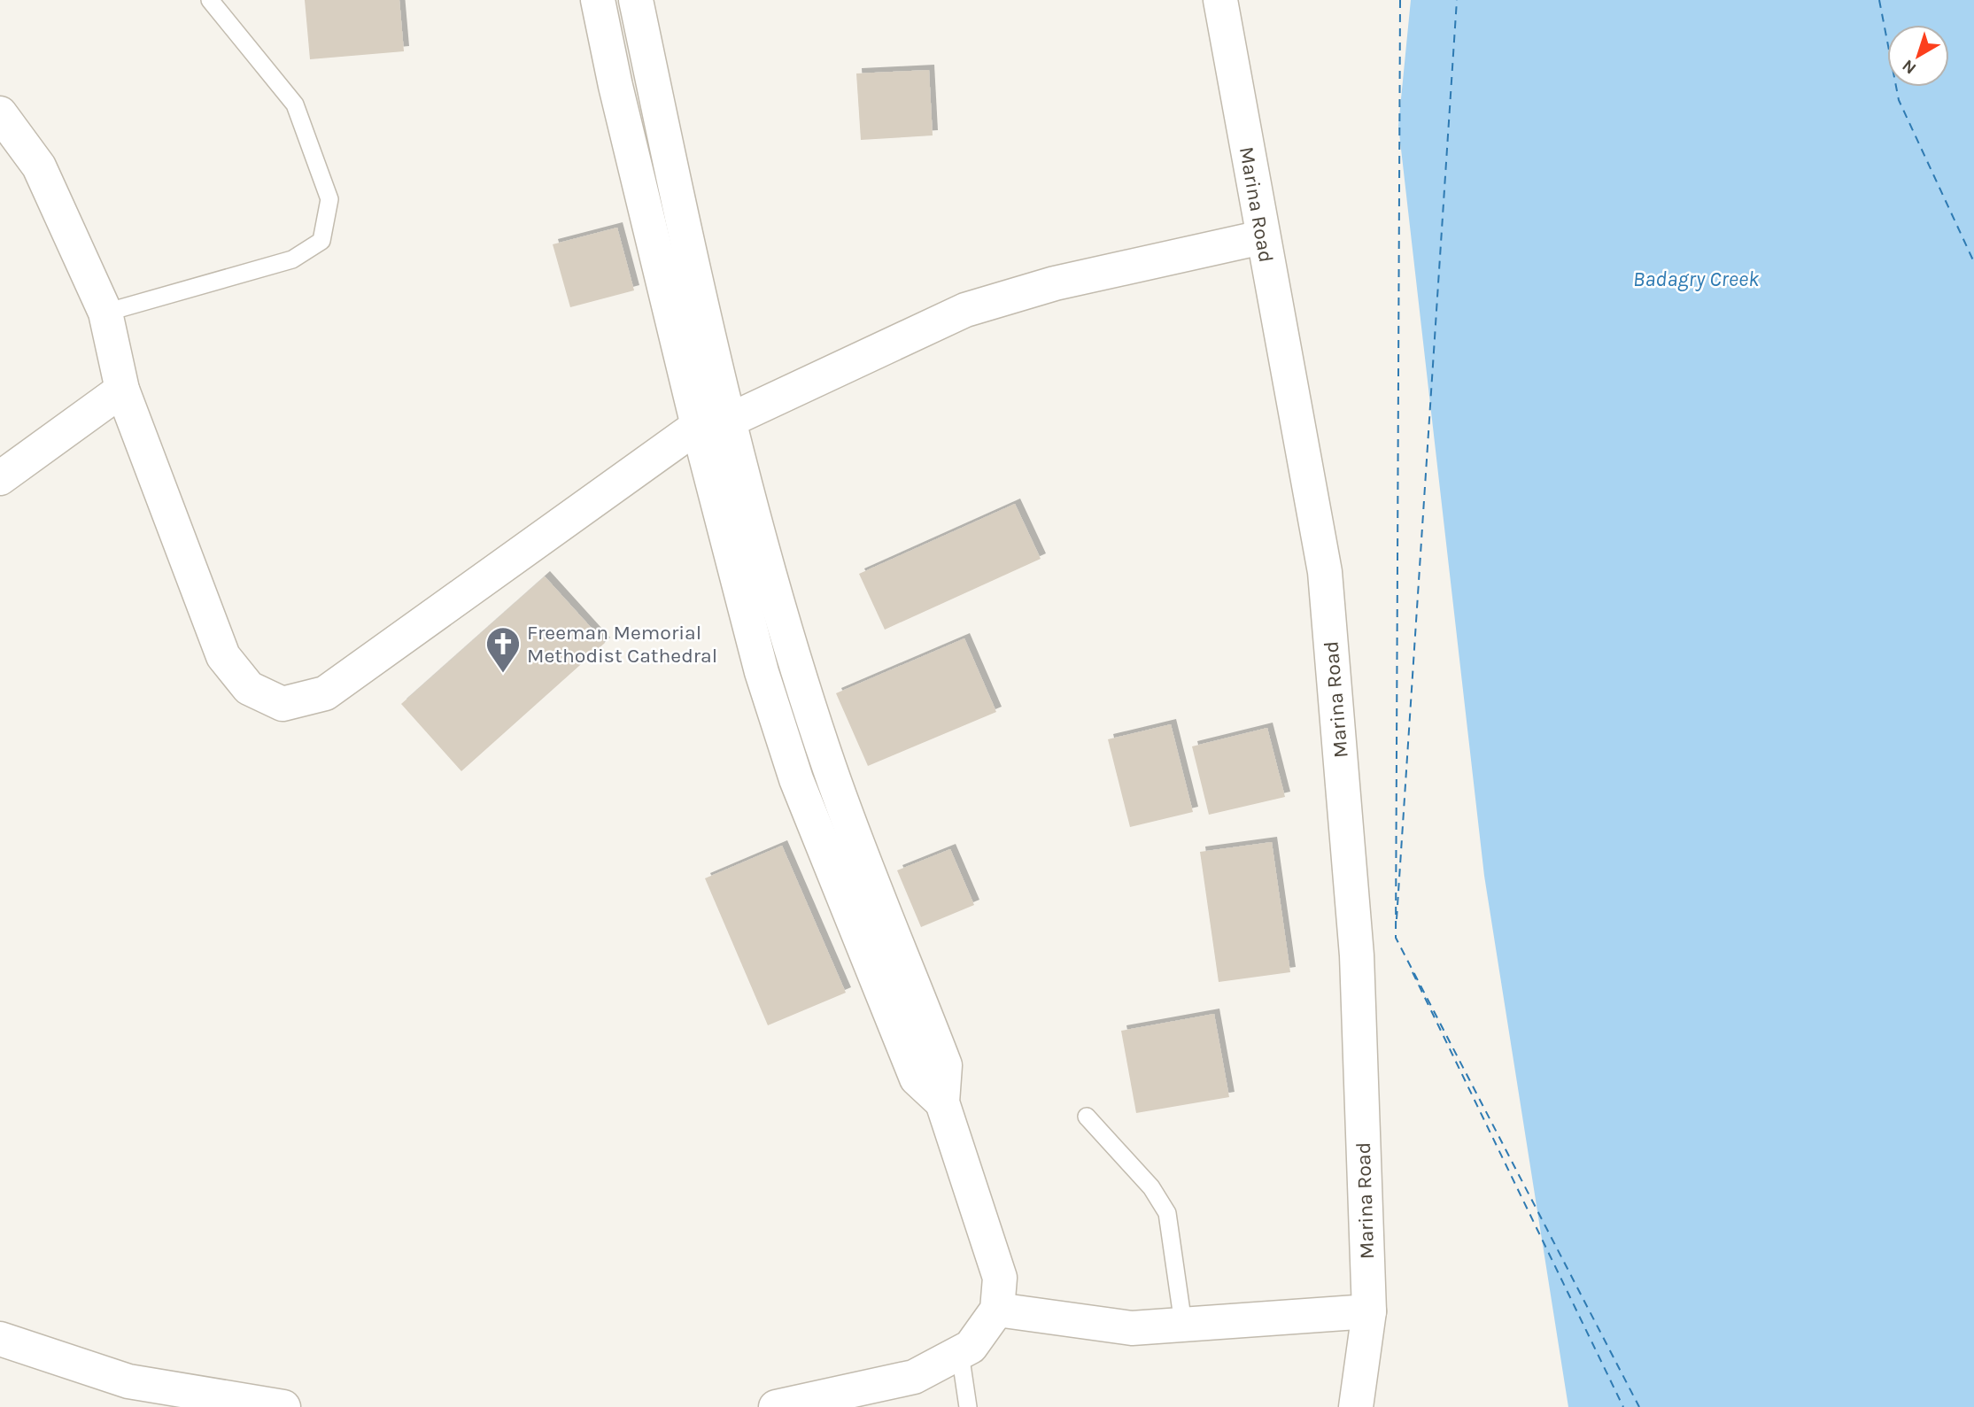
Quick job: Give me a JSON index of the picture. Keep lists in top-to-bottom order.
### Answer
{
  "streets": {
    "street": ["Marina Road"]
  },
  "water": ["Badagry Creek"],
  "places": {
    "church": ["Freeman Memorial Methodist Cathedral"]
  },
  "north": "bottom left"
}
